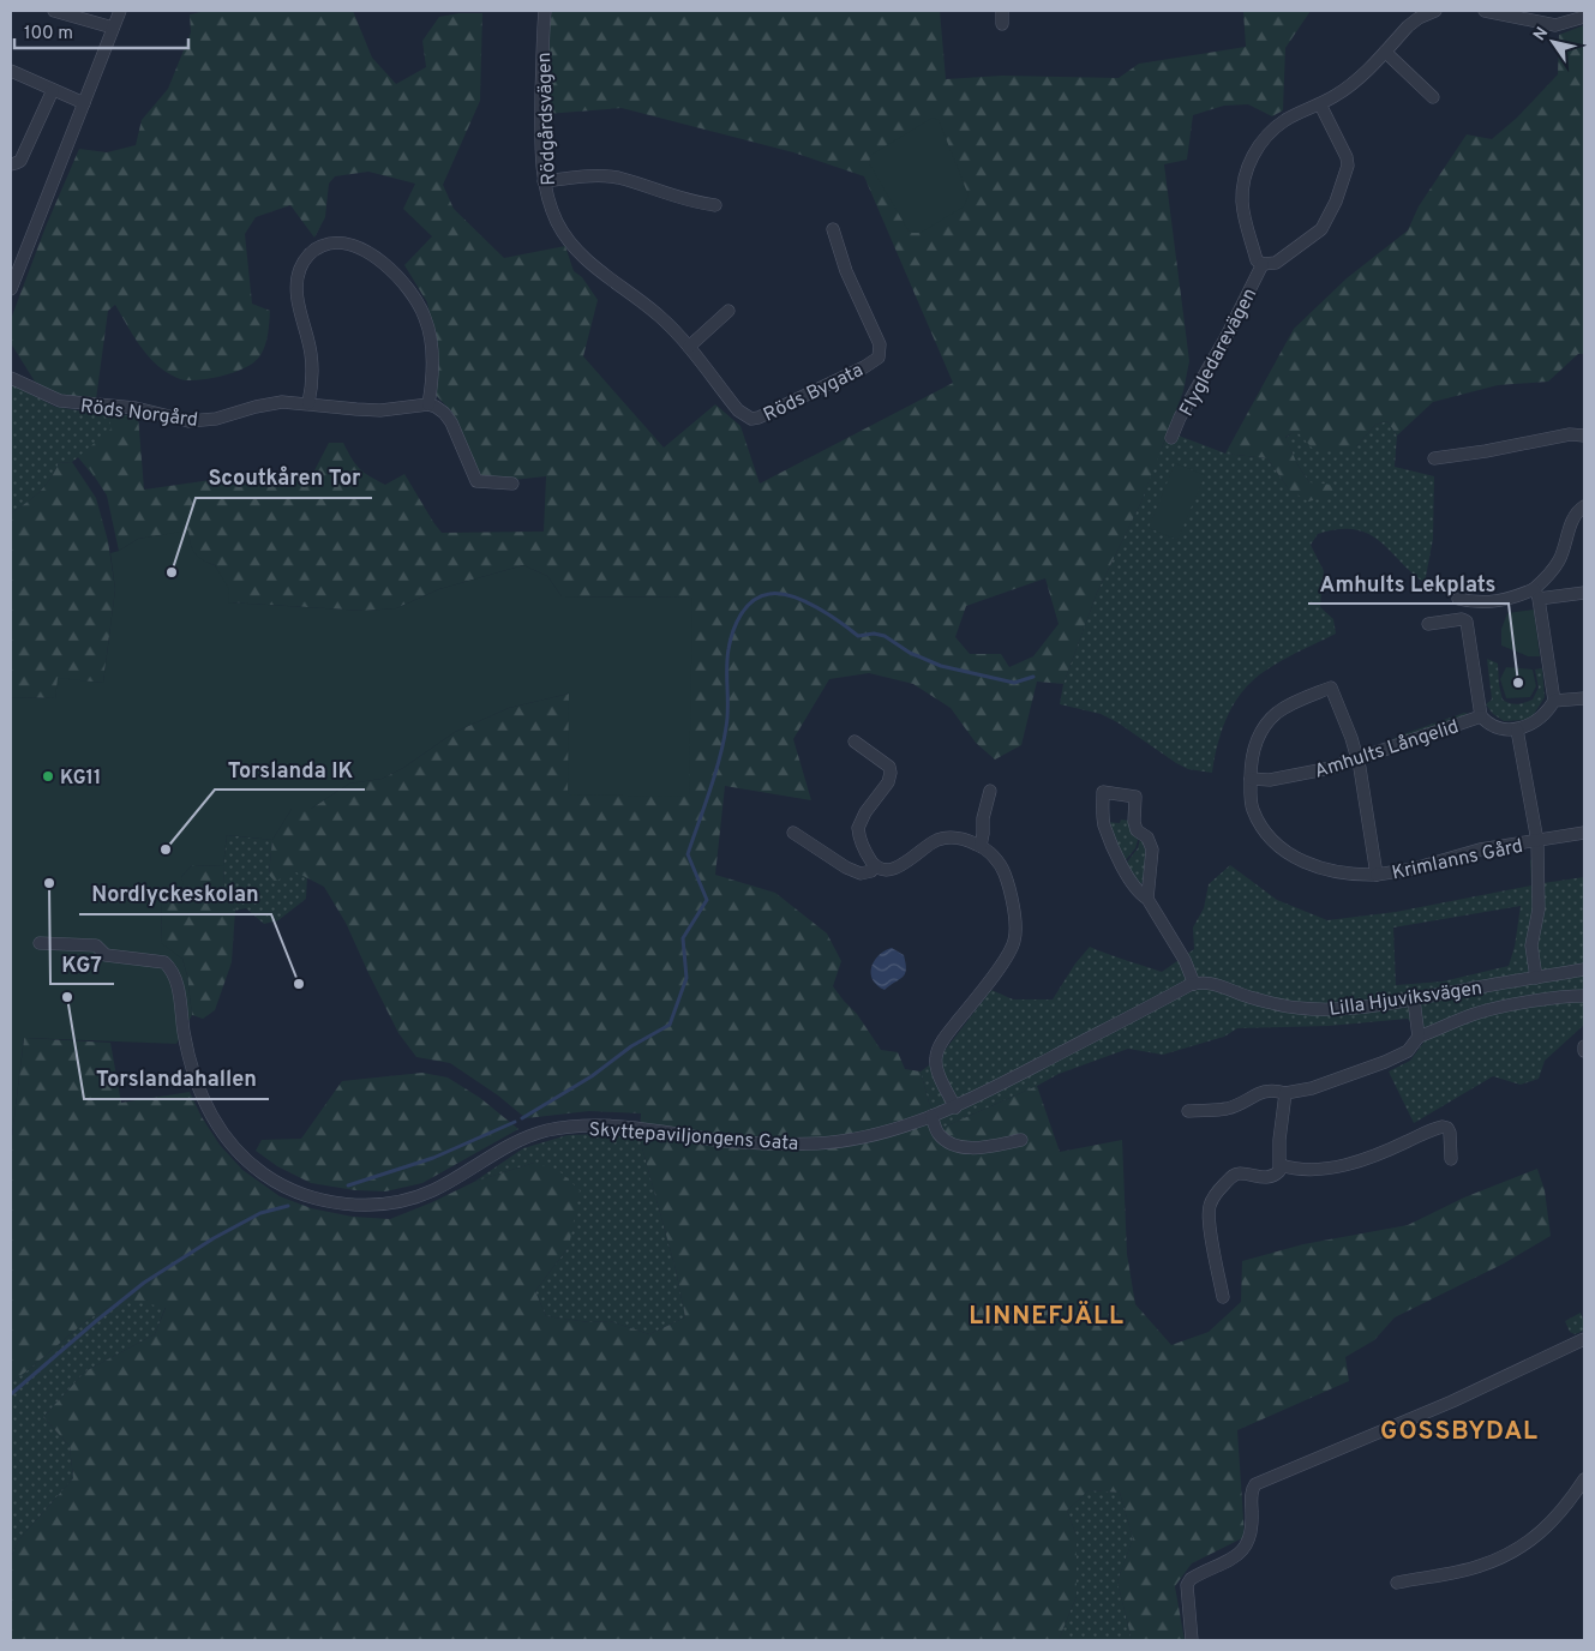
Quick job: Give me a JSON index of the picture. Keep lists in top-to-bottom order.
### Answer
{
  "streets": {
    "street": [
      "Rödgårdsvägen",
      "Flygledarevägen",
      "Röds Bygata",
      "Röds Norgård",
      "Amhults Långelid",
      "Krimlanns Gård",
      "Lilla Hjuviksvägen",
      "Skyttepaviljongens Gata"
    ]
  },
  "crossings": [
    ["Rödgårdsvägen", "Röds Bygata"],
    ["Amhults Långelid", "Krimlanns Gård"],
    ["Lilla Hjuviksvägen", "Skyttepaviljongens Gata"]
  ],
  "districts": ["LINNEFJÄLL", "GOSSBYDAL"],
  "places": [
    "Scoutkåren Tor",
    "Amhults Lekplats",
    "KG11",
    "Torslanda IK",
    "KG7",
    "Nordlyckeskolan",
    "Torslandahallen"
  ],
  "scale_bar": "100 m",
  "north": "top left"
}
